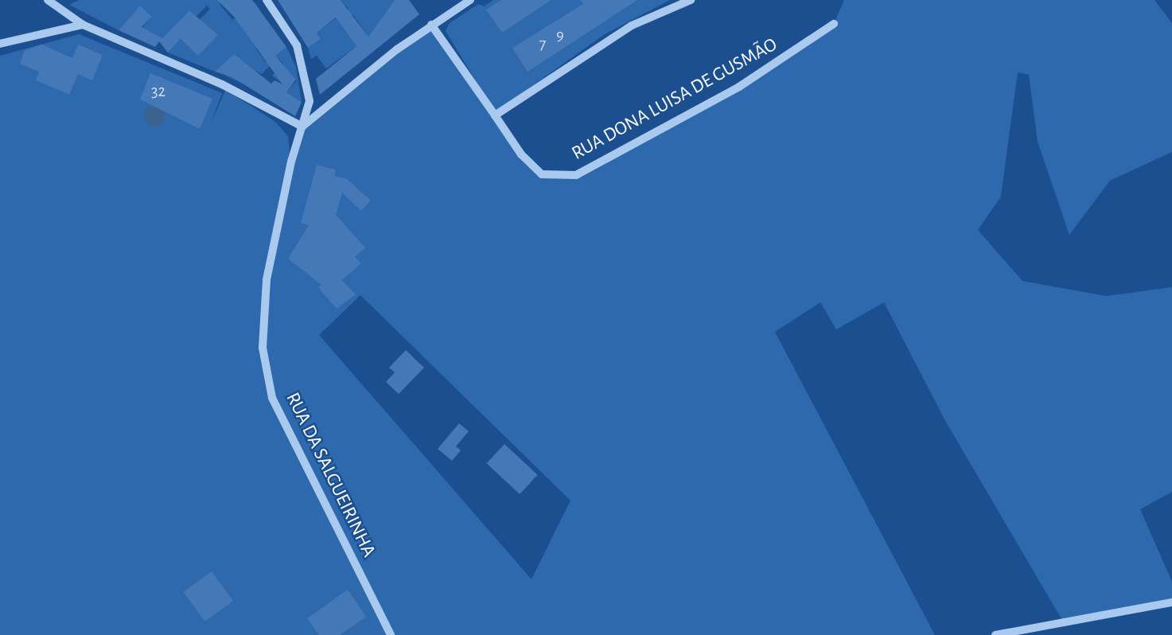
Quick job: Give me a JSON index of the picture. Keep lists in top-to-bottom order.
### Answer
{
  "streets": {
    "street": ["RUA DONA LUISA DE GUSMÃO", "RUA DA SALGUEIRINHA"]
  },
  "house_numbers": ["9", "7", "32"]
}
